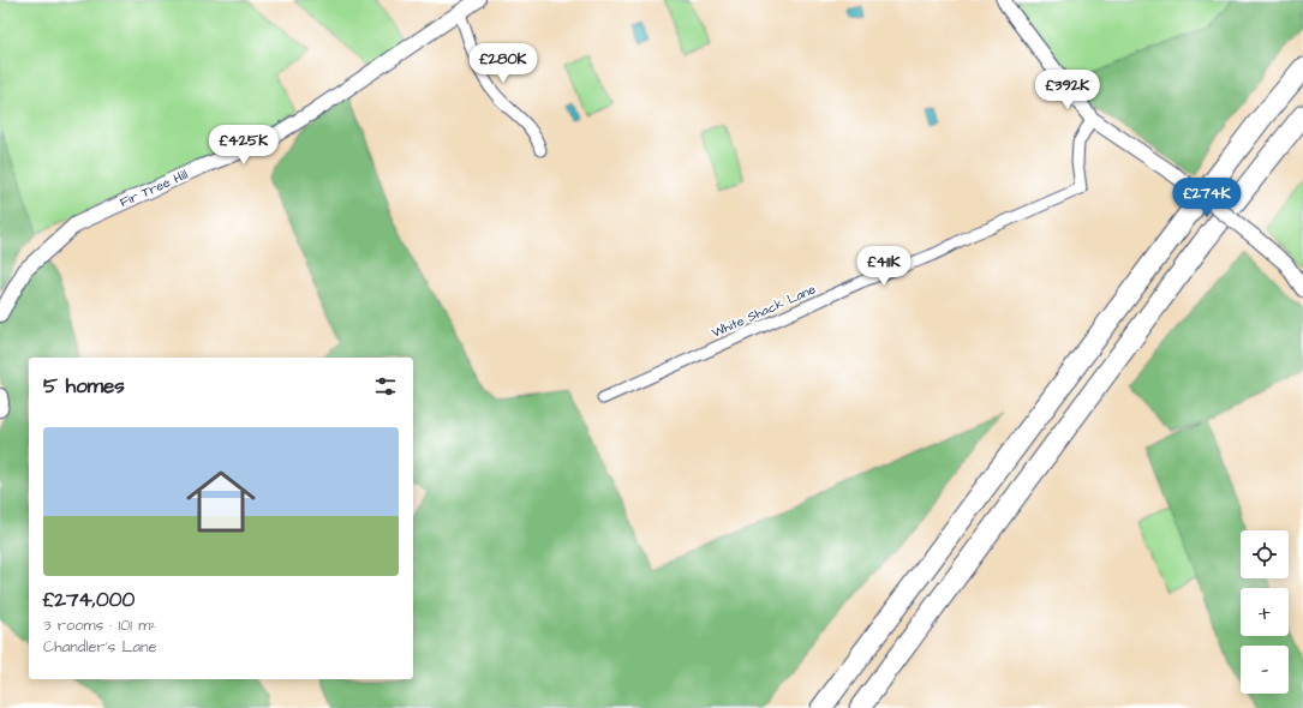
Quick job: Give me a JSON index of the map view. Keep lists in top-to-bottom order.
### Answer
{
  "streets": {
    "street": ["Fir Tree Hill", "White Shack Lane"]
  },
  "page": {
    "price": [
      "£280K",
      "£392K",
      "£425K",
      "£274K",
      "£411K"
    ],
    "heading": "5 homes",
    "list": [
      {
        "name": "£274,000",
        "note": "3 rooms · 101 m² · Chandler's Lane"
      }
    ],
    "map_buttons": ["+", "−"]
  }
}
